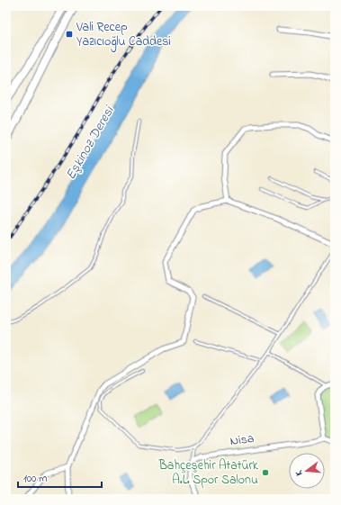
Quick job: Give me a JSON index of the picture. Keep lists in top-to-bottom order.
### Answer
{
  "streets": {
    "street": ["Nisa"]
  },
  "water": ["Eşkinoz Deresi"],
  "places": {
    "transit": ["Vali Recep Yazıcıoğlu Caddesi"],
    "other": ["Bahçeşehir Atatürk A.L. Spor Salonu"]
  },
  "scale_bar": "100 m",
  "north": "left"
}
